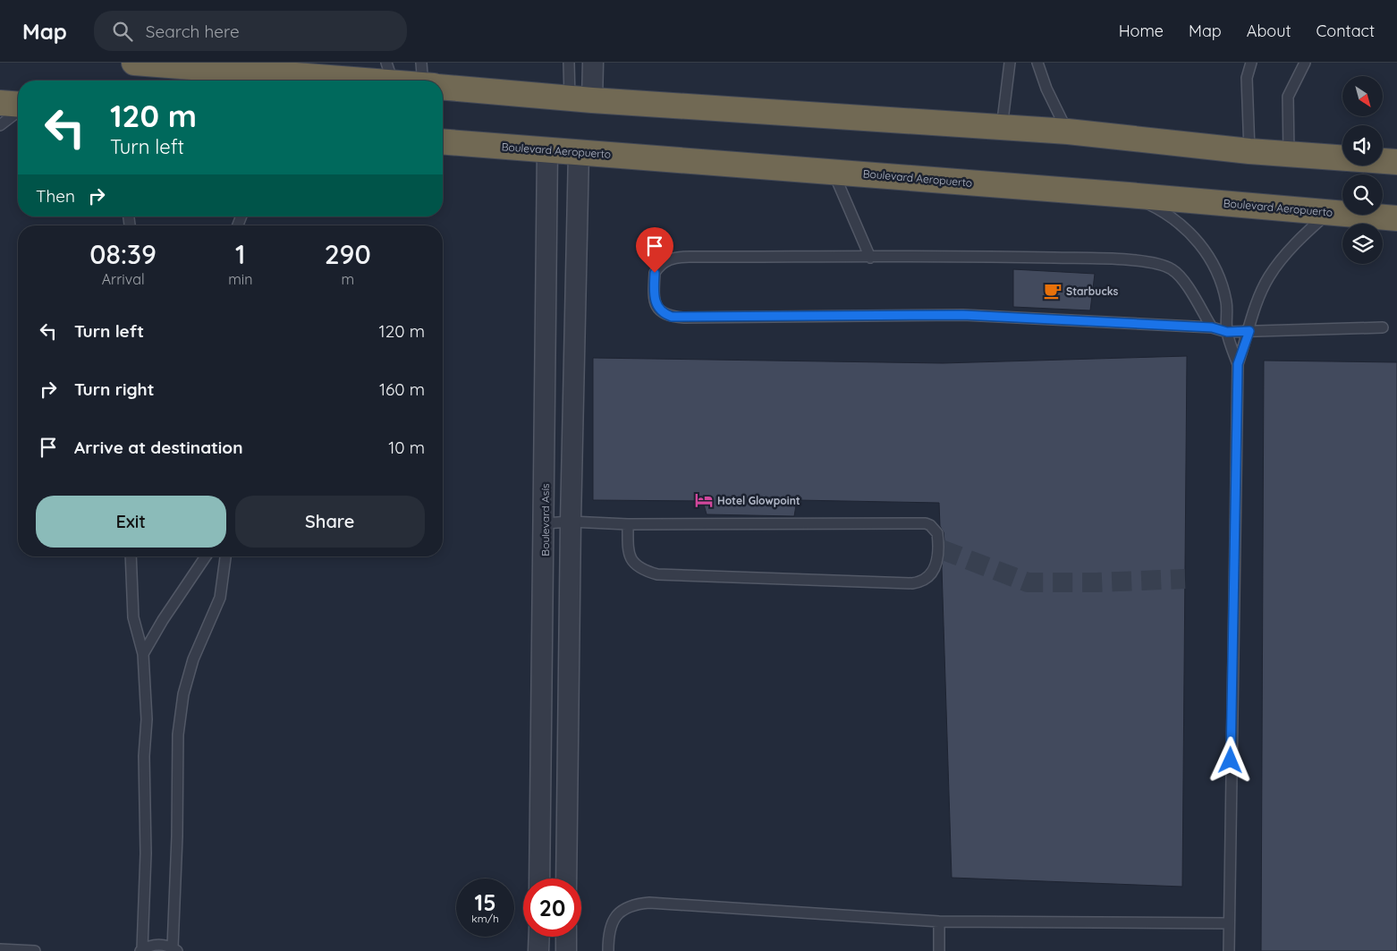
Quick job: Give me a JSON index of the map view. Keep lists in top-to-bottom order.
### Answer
{
  "streets": {
    "highway": ["Boulevard Aeropuerto"],
    "street": ["Boulevard Asís"]
  },
  "crossings": [
    ["Boulevard Aeropuerto", "Boulevard Asís"]
  ],
  "places": {
    "cafe": ["Starbucks"],
    "hotel": ["Hotel Glowpoint"]
  },
  "north": "bottom right",
  "page": {
    "header": "Map",
    "search": "Search here",
    "nav": [
      "Home",
      "Map",
      "About",
      "Contact"
    ],
    "turn": ["120 m", "Turn left"],
    "then": "Then",
    "eta": [
      "08:39",
      "Arrival",
      "1",
      "min",
      "290",
      "m"
    ],
    "list": [
      {
        "name": "Turn left",
        "value": "120 m"
      },
      {
        "name": "Turn right",
        "value": "160 m"
      },
      {
        "name": "Arrive at destination",
        "value": "10 m"
      }
    ],
    "buttons": ["Exit", "Share"],
    "speed": "15 km/h",
    "limit": "20"
  }
}
